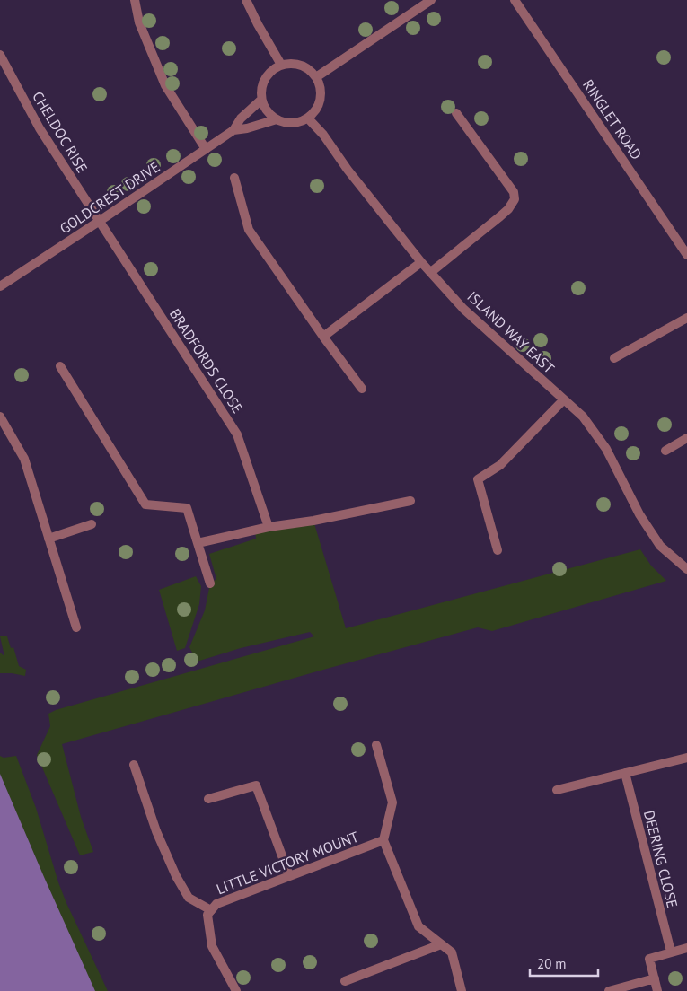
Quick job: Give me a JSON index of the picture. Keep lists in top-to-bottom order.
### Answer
{
  "streets": {
    "street": [
      "RINGLET ROAD",
      "CHELDOC RISE",
      "GOLDCREST DRIVE",
      "ISLAND WAY EAST",
      "BRADFORDS CLOSE",
      "DEERING CLOSE",
      "LITTLE VICTORY MOUNT"
    ]
  },
  "crossings": [
    ["CHELDOC RISE", "GOLDCREST DRIVE"],
    ["CHELDOC RISE", "BRADFORDS CLOSE"],
    ["GOLDCREST DRIVE", "ISLAND WAY EAST"],
    ["GOLDCREST DRIVE", "BRADFORDS CLOSE"]
  ],
  "scale_bar": "20 m"
}
